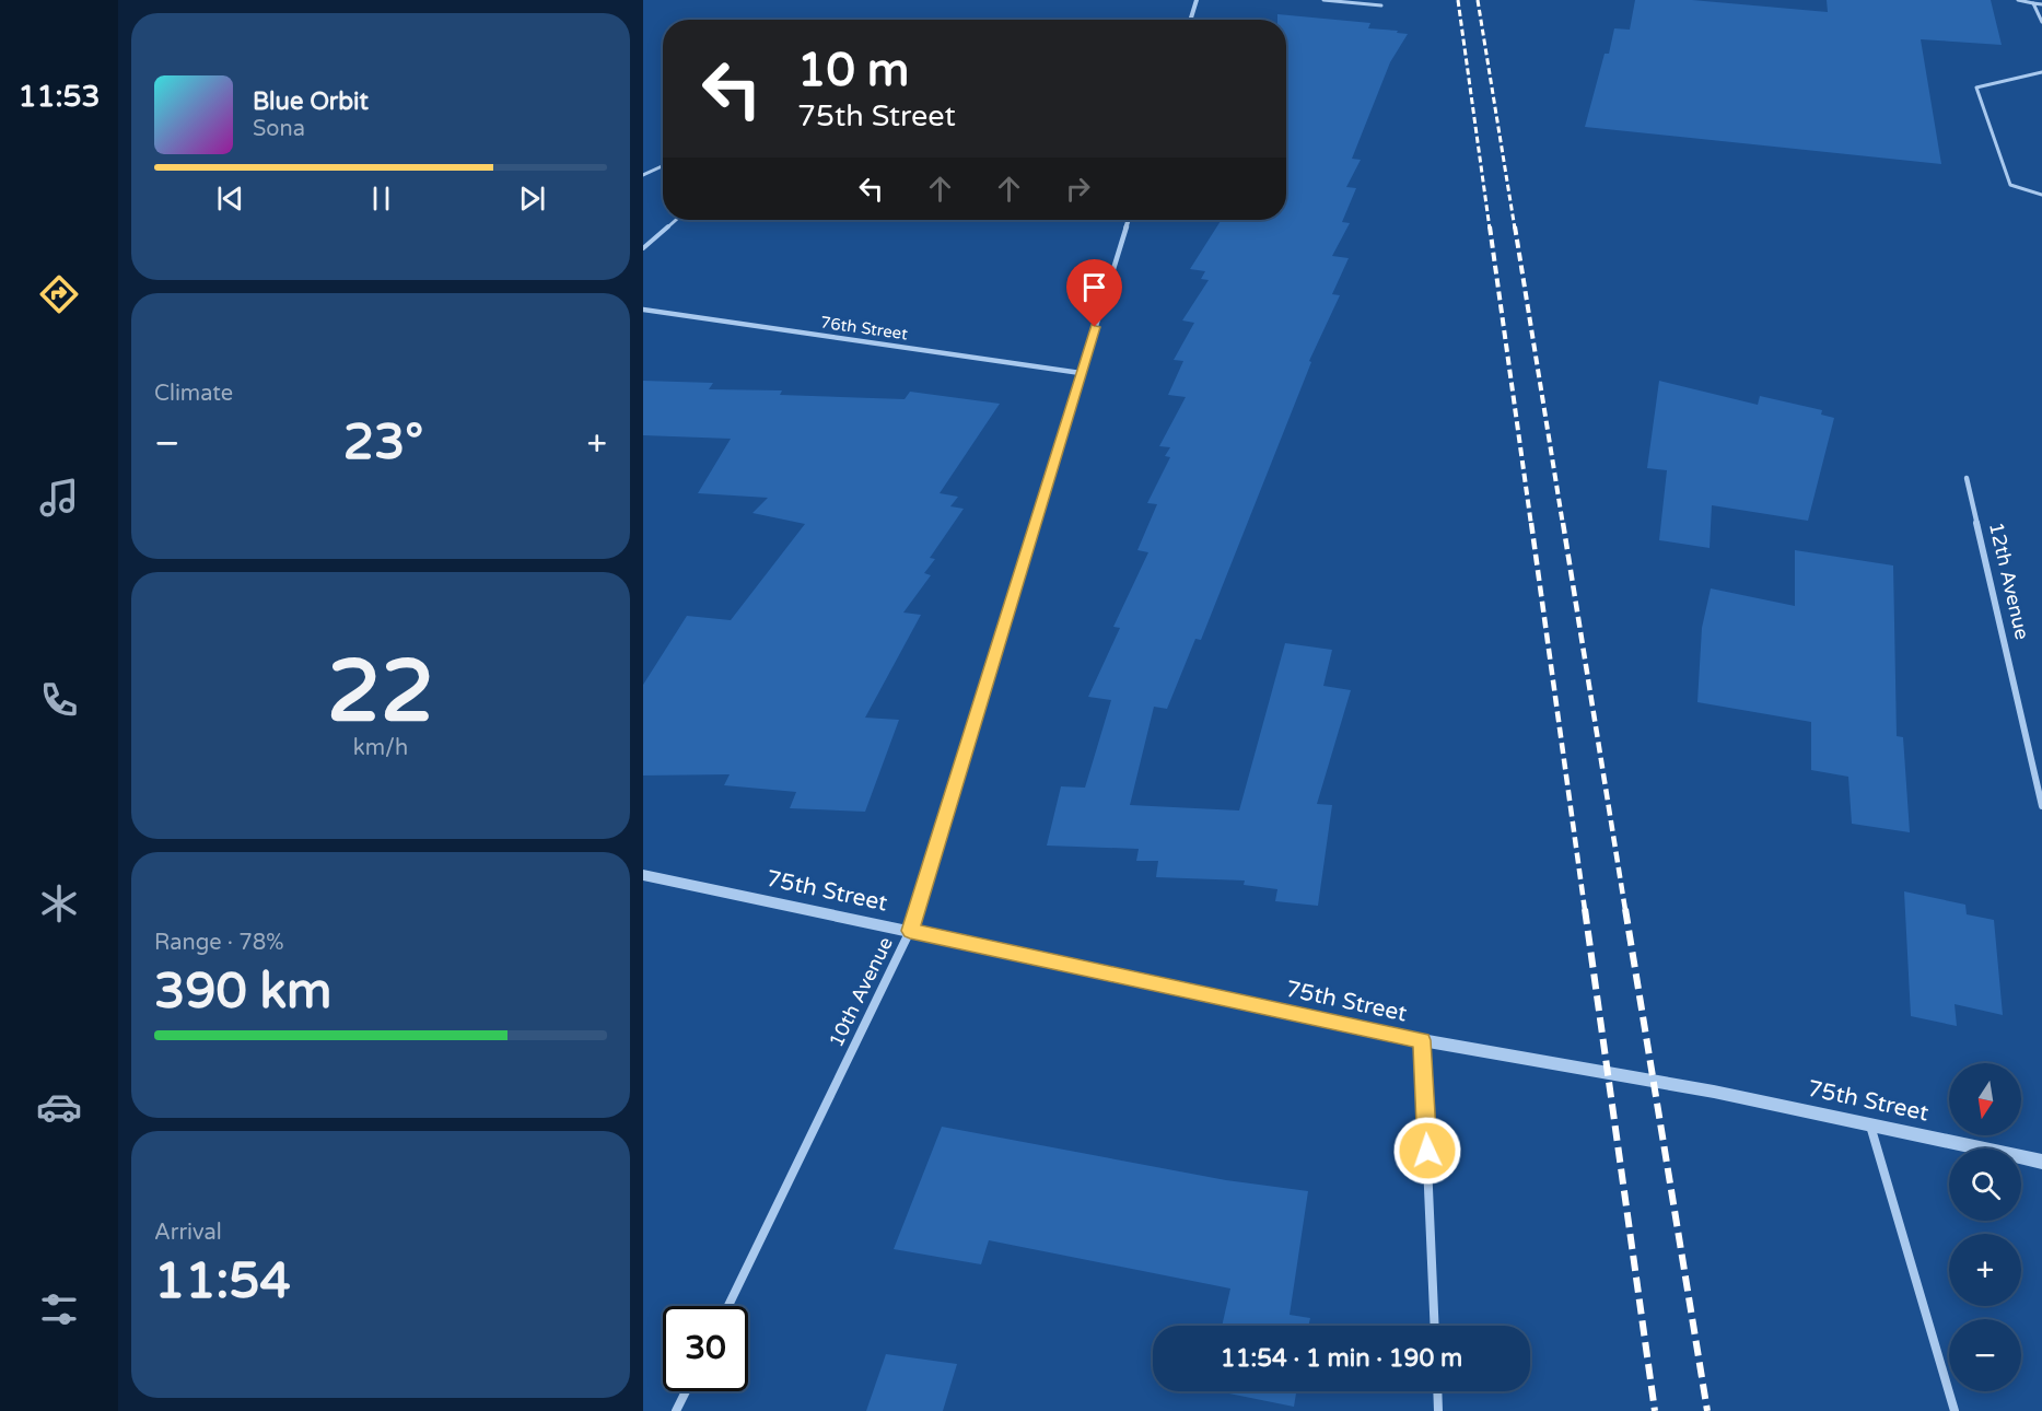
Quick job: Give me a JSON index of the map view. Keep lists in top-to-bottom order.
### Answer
{
  "streets": {
    "street": [
      "76th Street",
      "12th Avenue",
      "75th Street",
      "10th Avenue"
    ]
  },
  "crossings": [
    ["76th Street", "10th Avenue"],
    ["75th Street", "10th Avenue"]
  ],
  "north": "bottom",
  "page": {
    "tabs": "11:53",
    "turn": ["10 m", "75th Street"],
    "song": ["Blue Orbit", "Sona"],
    "tile": [
      "Climate",
      ["22", "km/h"],
      ["Range · 78%", "390 km"],
      ["Arrival", "11:54"]
    ],
    "heat": ["−", "23°", "+"],
    "map_buttons": ["+", "−"],
    "limit": "30",
    "trip": "11:54 · 1 min · 190 m"
  }
}
